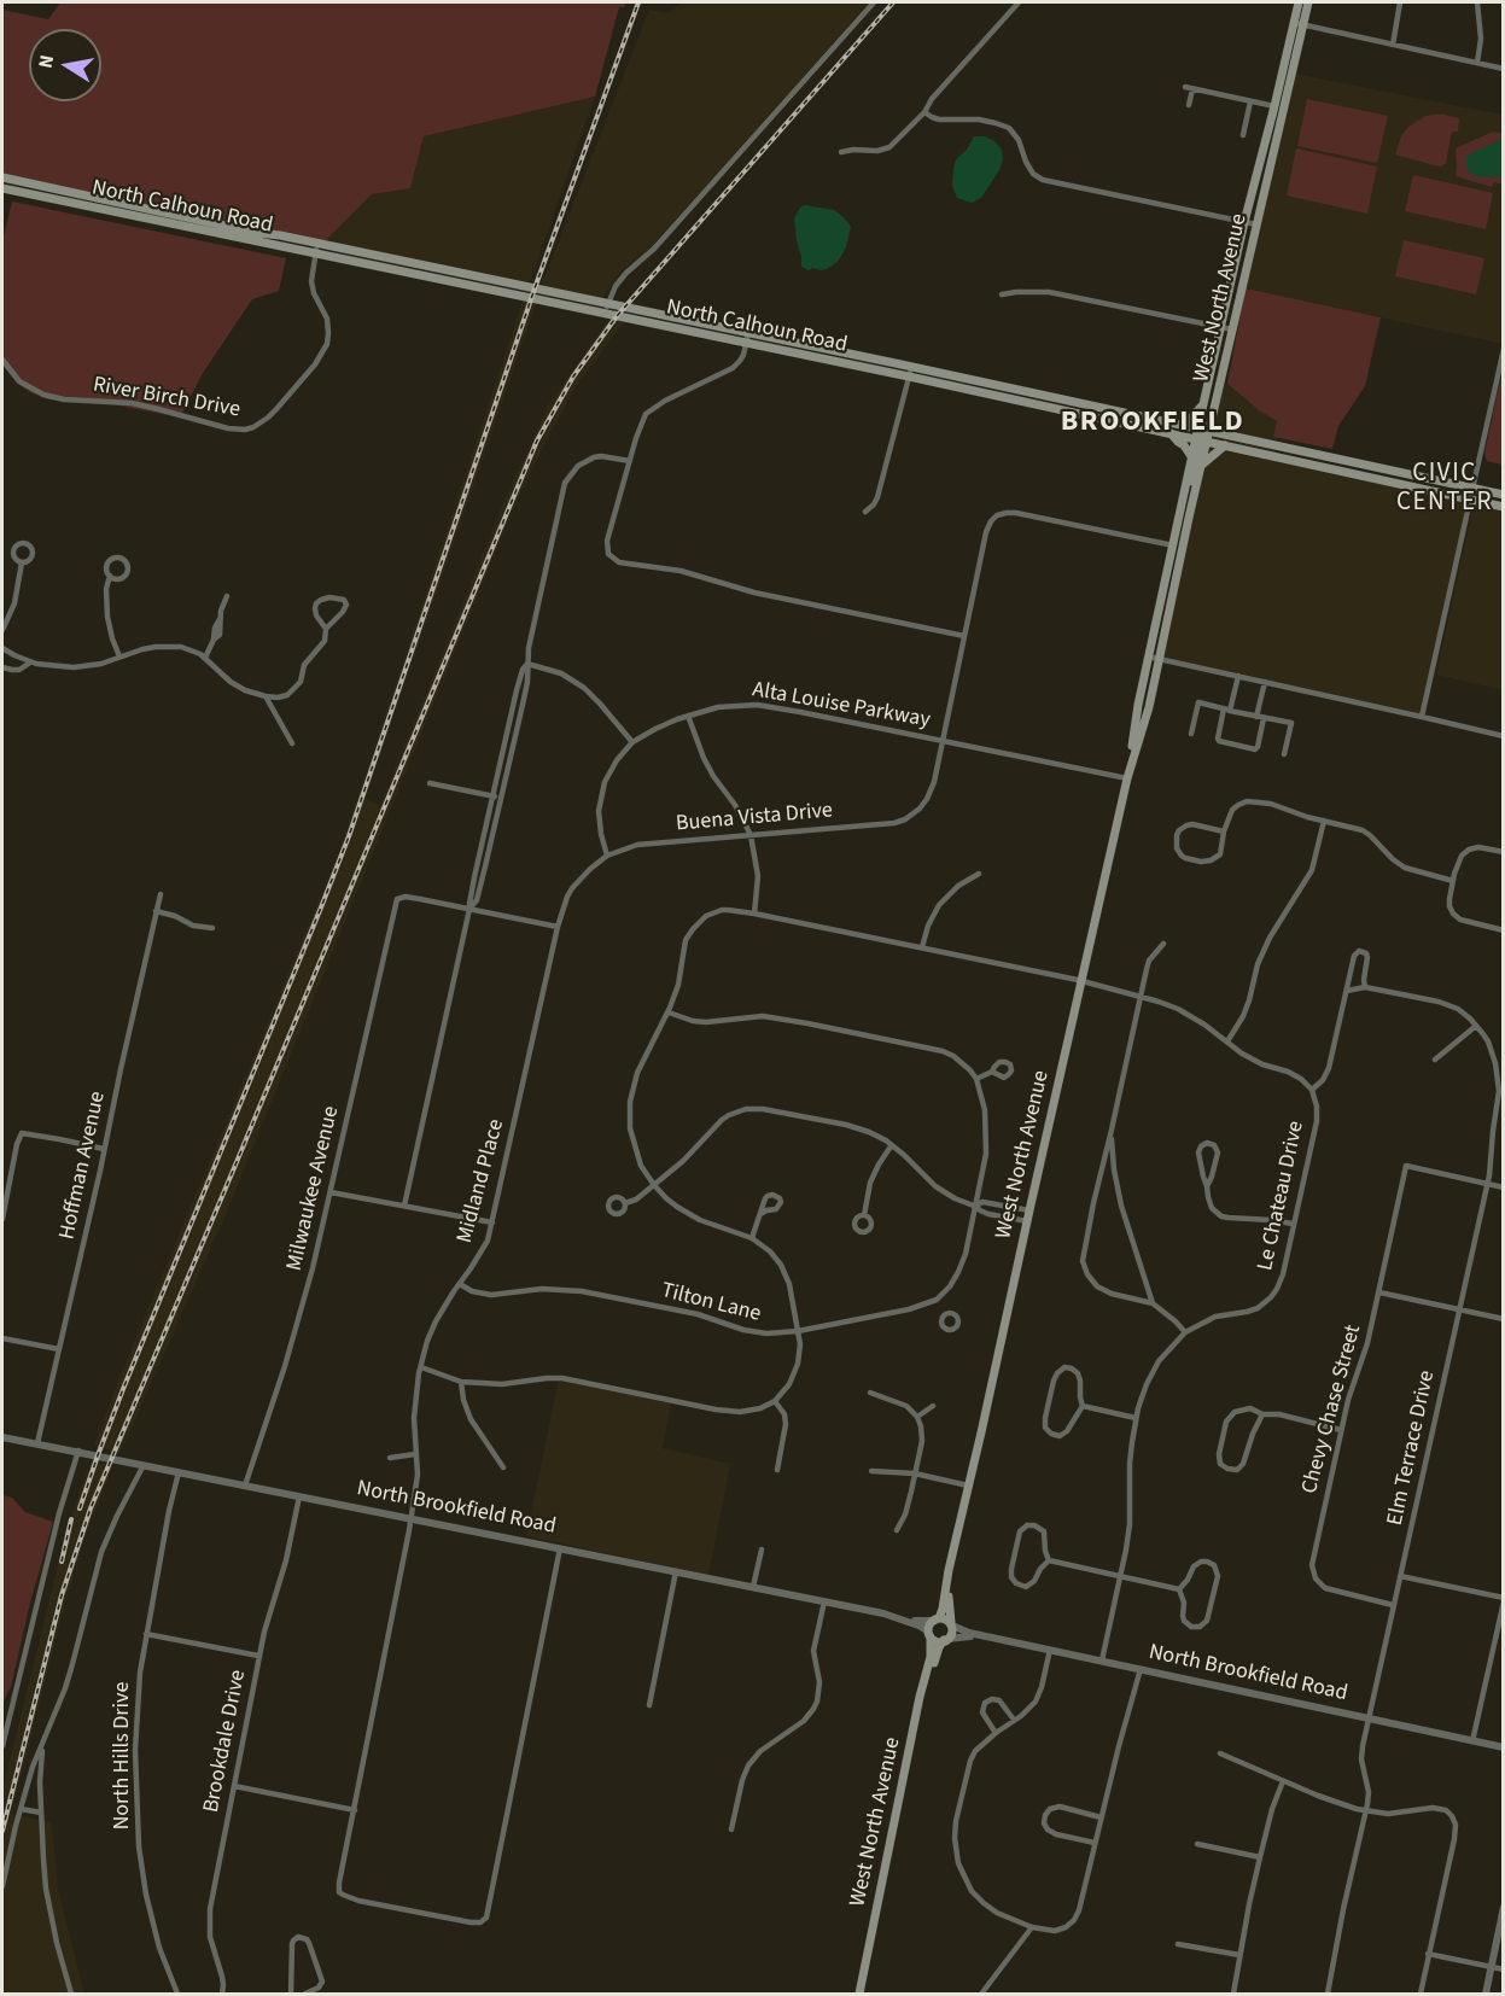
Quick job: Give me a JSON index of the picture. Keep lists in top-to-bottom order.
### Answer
{
  "streets": {
    "main road": ["North Calhoun Road", "West North Avenue"],
    "street": [
      "River Birch Drive",
      "Alta Louise Parkway",
      "Buena Vista Drive",
      "Hoffman Avenue",
      "Midland Place",
      "Milwaukee Avenue",
      "Le Chateau Drive",
      "Tilton Lane",
      "Chevy Chase Street",
      "Elm Terrace Drive",
      "North Brookfield Road",
      "Brookdale Drive",
      "North Hills Drive"
    ]
  },
  "crossings": [
    ["North Calhoun Road", "West North Avenue"],
    ["North Calhoun Road", "River Birch Drive"],
    ["West North Avenue", "Alta Louise Parkway"],
    ["West North Avenue", "Buena Vista Drive"],
    ["West North Avenue", "North Brookfield Road"],
    ["Alta Louise Parkway", "Buena Vista Drive"],
    ["Buena Vista Drive", "Midland Place"],
    ["Hoffman Avenue", "North Brookfield Road"],
    ["Midland Place", "Tilton Lane"],
    ["Midland Place", "North Brookfield Road"],
    ["Milwaukee Avenue", "North Brookfield Road"],
    ["Le Chateau Drive", "North Brookfield Road"],
    ["Chevy Chase Street", "Elm Terrace Drive"],
    ["Elm Terrace Drive", "North Brookfield Road"],
    ["North Brookfield Road", "Brookdale Drive"],
    ["North Brookfield Road", "North Hills Drive"]
  ],
  "districts": ["BROOKFIELD", "CIVIC CENTER"],
  "north": "left"
}
